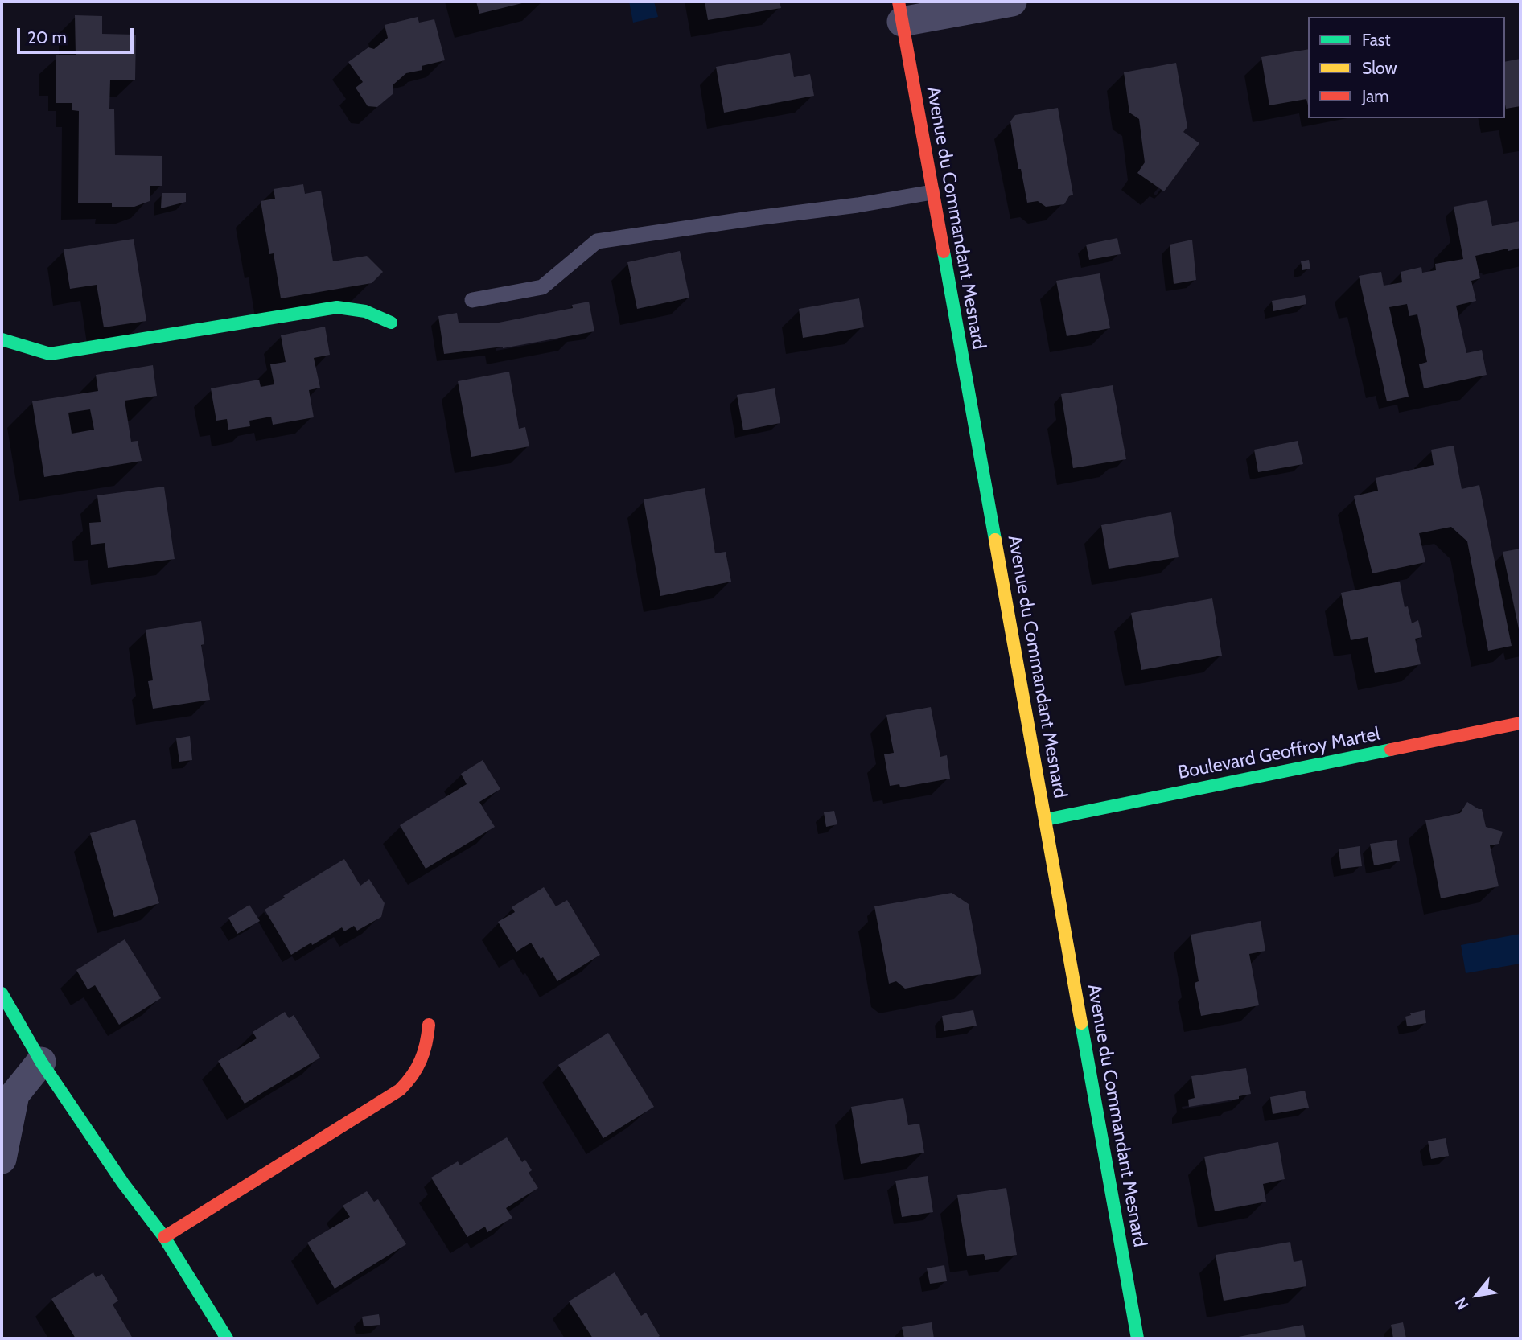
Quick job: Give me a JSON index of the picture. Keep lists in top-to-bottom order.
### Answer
{
  "streets": {
    "street": ["Avenue du Commandant Mesnard", "Boulevard Geoffroy Martel"]
  },
  "crossings": [
    ["Avenue du Commandant Mesnard", "Boulevard Geoffroy Martel"]
  ],
  "legend": ["Fast", "Slow", "Jam"],
  "scale_bar": "20 m",
  "north": "bottom left"
}
